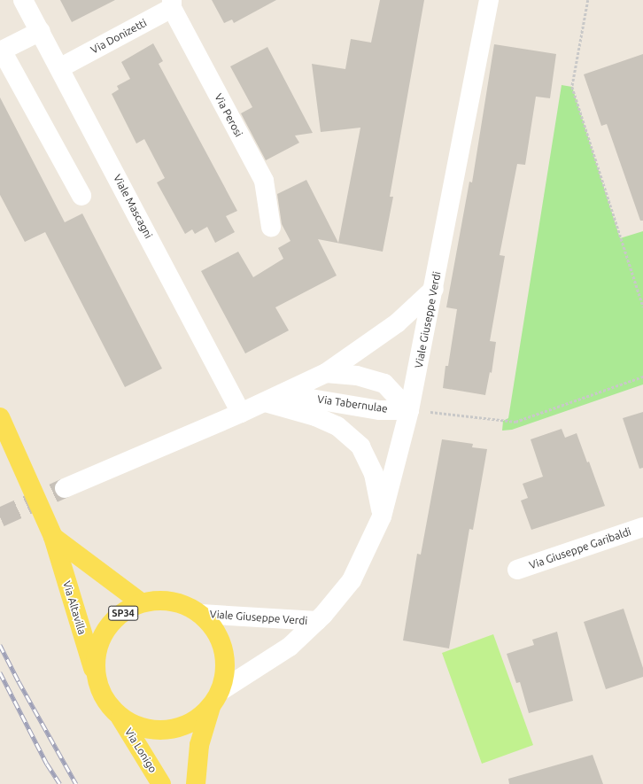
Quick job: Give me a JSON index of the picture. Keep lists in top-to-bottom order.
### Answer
{
  "streets": {
    "main road": ["Via Altavilla", "SP34", "Via Lonigo"],
    "street": [
      "Via Donizetti",
      "Via Perosi",
      "Viale Mascagni",
      "Viale Giuseppe Verdi",
      "Via Tabernulae",
      "Via Giuseppe Garibaldi"
    ]
  },
  "crossings": [
    ["Via Donizetti", "Via Perosi"],
    ["Via Donizetti", "Viale Mascagni"],
    ["Viale Mascagni", "Via Tabernulae"],
    ["Viale Giuseppe Verdi", "Via Tabernulae"],
    ["Viale Giuseppe Verdi", "SP34"],
    ["Via Altavilla", "SP34"],
    ["SP34", "Via Lonigo"]
  ]
}
